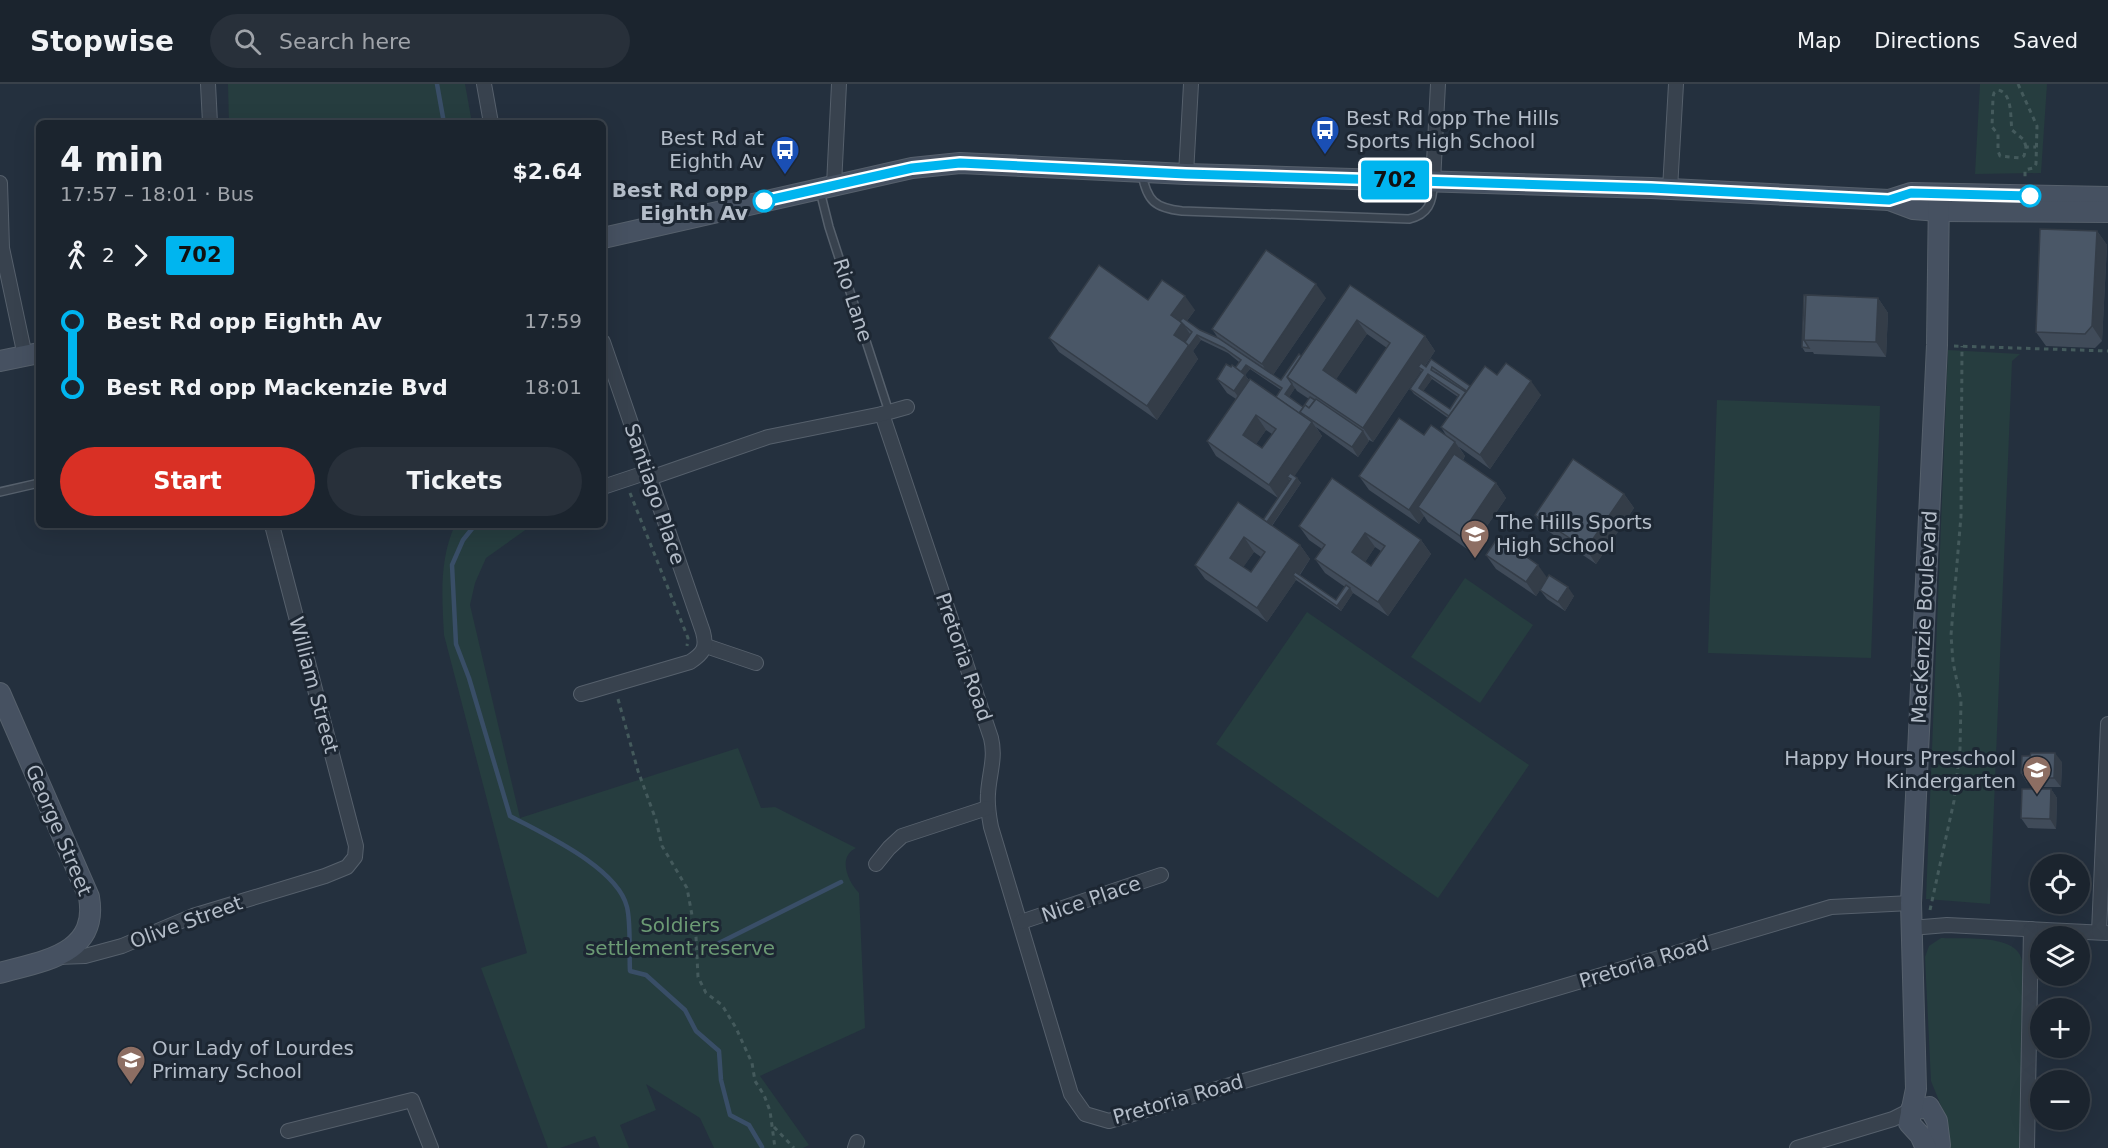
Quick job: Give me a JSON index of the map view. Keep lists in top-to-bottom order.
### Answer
{
  "streets": {
    "main road": ["MacKenzie Boulevard", "George Street", "Olive Street"],
    "street": [
      "Santiago Place",
      "Pretoria Road",
      "William Street",
      "Nice Place"
    ],
    "lane": ["Rio Lane"]
  },
  "crossings": [
    ["Rio Lane", "Pretoria Road"],
    ["MacKenzie Boulevard", "Pretoria Road"],
    ["Pretoria Road", "Nice Place"],
    ["William Street", "Olive Street"],
    ["George Street", "Olive Street"]
  ],
  "parks": ["Soldiers settlement reserve"],
  "places": {
    "bus stop": ["Best Rd opp The Hills Sports High School", "Best Rd at Eighth Av"],
    "other": ["Best Rd opp Eighth Av"],
    "school or university": ["The Hills Sports High School", "Happy Hours Preschool Kindergarten", "Our Lady of Lourdes Primary School"]
  },
  "lines": ["bus line 702"],
  "page": {
    "header": "Stopwise",
    "search": "Search here",
    "nav": ["Map", "Directions", "Saved"],
    "on_map": "702",
    "heading": ["4 min", "17:57 – 18:01 · Bus", "$2.64"],
    "legs": ["2", "702"],
    "list": [
      {
        "name": "Best Rd opp Eighth Av",
        "value": "17:59"
      },
      {
        "name": "Best Rd opp Mackenzie Bvd",
        "value": "18:01"
      }
    ],
    "buttons": ["Start", "Tickets"],
    "map_buttons": ["+", "−"]
  }
}
